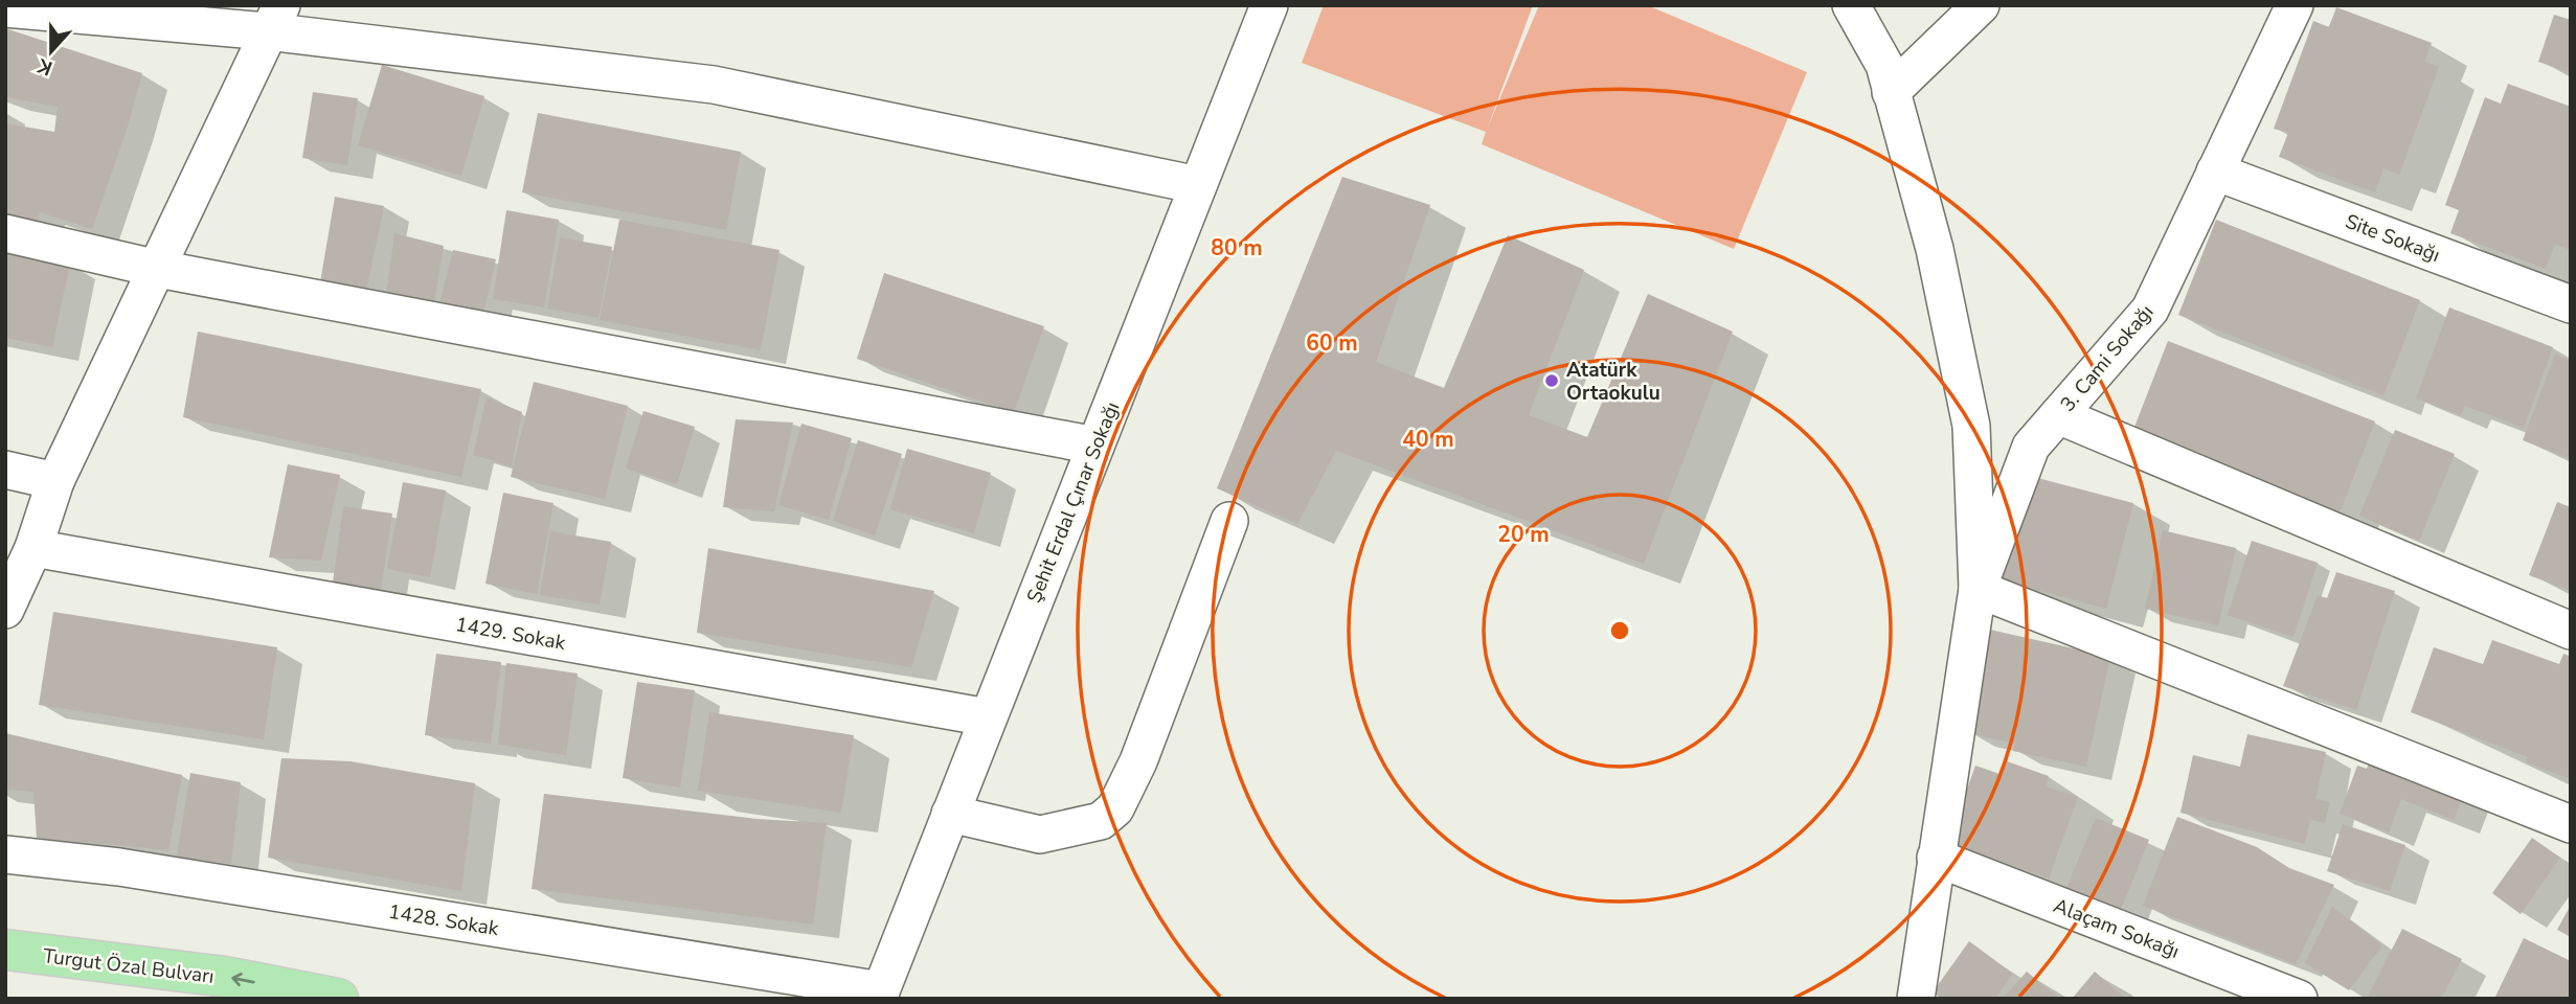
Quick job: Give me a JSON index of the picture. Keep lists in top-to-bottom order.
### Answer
{
  "streets": {
    "main road": ["Turgut Özal Bulvarı"],
    "street": [
      "Site Sokağı",
      "3. Cami Sokağı",
      "Şehit Erdal Çınar Sokağı",
      "1429. Sokak",
      "1428. Sokak",
      "Alaçam Sokağı"
    ]
  },
  "crossings": [
    ["Site Sokağı", "3. Cami Sokağı"],
    ["Şehit Erdal Çınar Sokağı", "1429. Sokak"],
    ["Şehit Erdal Çınar Sokağı", "1428. Sokak"]
  ],
  "one_way": ["Turgut Özal Bulvarı"],
  "places": ["Atatürk Ortaokulu"],
  "north": "bottom",
  "rings": [
    "80 m",
    "60 m",
    "40 m",
    "20 m"
  ]
}
